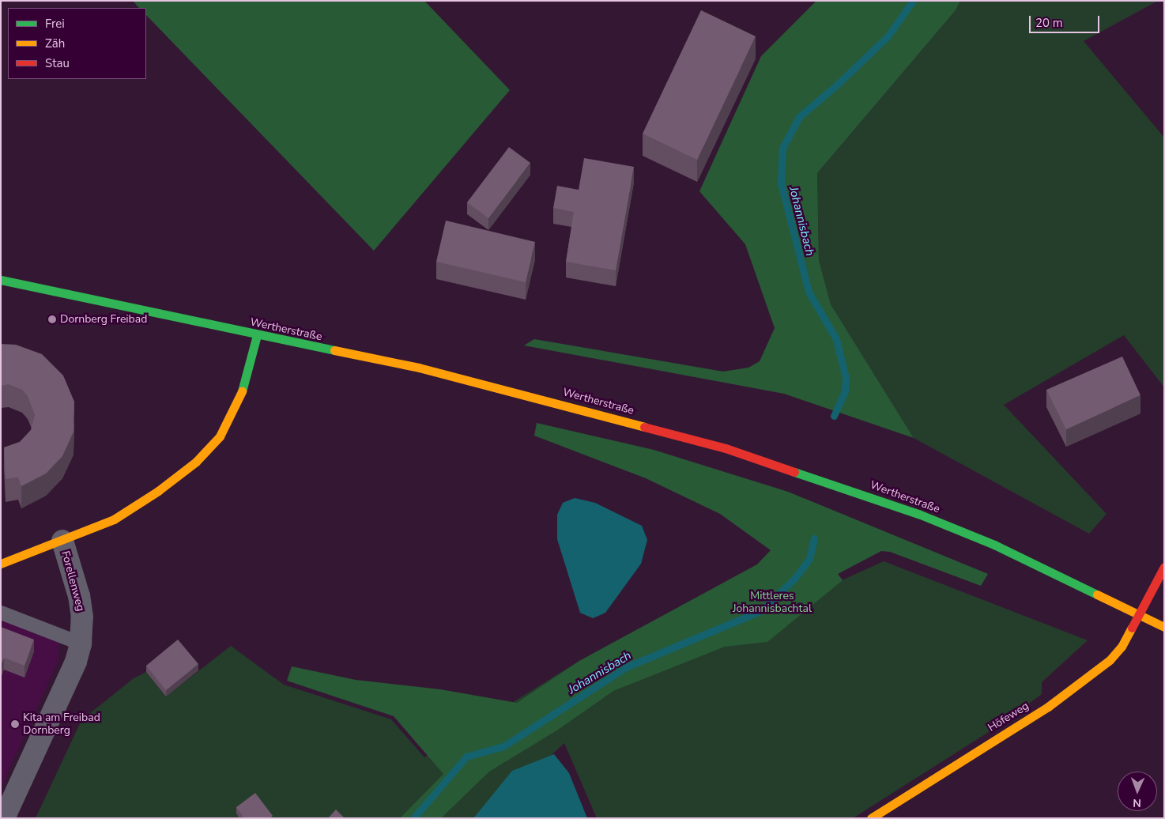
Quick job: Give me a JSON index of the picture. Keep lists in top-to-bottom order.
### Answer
{
  "streets": {
    "main road": ["Wertherstraße", "Höfeweg"],
    "street": ["Forellenweg"]
  },
  "crossings": [
    ["Wertherstraße", "Höfeweg"]
  ],
  "water": ["Johannisbach"],
  "parks": ["Mittleres Johannisbachtal"],
  "places": ["Dornberg Freibad", "Kita am Freibad Dornberg"],
  "legend": ["Frei", "Zäh", "Stau"],
  "scale_bar": "20 m",
  "north": "bottom"
}
